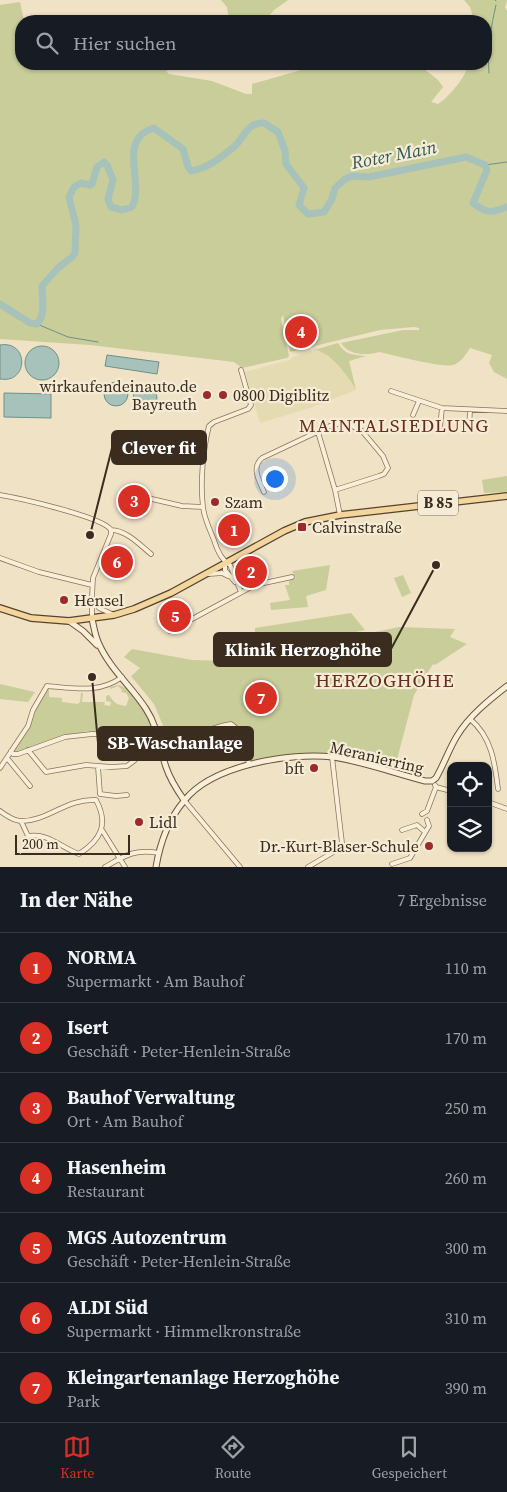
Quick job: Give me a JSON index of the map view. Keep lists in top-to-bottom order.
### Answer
{
  "streets": {
    "main road": ["B 85"],
    "street": ["Meranierring"]
  },
  "districts": ["MAINTALSIEDLUNG", "HERZOGHÖHE"],
  "water": ["Roter Main"],
  "places": {
    "other": [
      "wirkaufendeinauto.de Bayreuth",
      "0800 Digiblitz",
      "Szam",
      "Clever fit",
      "Klinik Herzoghöhe",
      "Hensel",
      "SB-Waschanlage",
      "bft",
      "Lidl",
      "Dr.-Kurt-Blaser-Schule"
    ],
    "transit": ["Calvinstraße"]
  },
  "scale_bar": "200 m",
  "page": {
    "search": "Hier suchen",
    "pins": [
      "4",
      "3",
      "1",
      "6",
      "2",
      "5",
      "7"
    ],
    "scale": "200 m",
    "heading": ["In der Nähe", "7 Ergebnisse"],
    "list": [
      {
        "mark": "1",
        "name": "NORMA",
        "note": "Supermarkt · Am Bauhof",
        "value": "110 m"
      },
      {
        "mark": "2",
        "name": "Isert",
        "note": "Geschäft · Peter-Henlein-Straße",
        "value": "170 m"
      },
      {
        "mark": "3",
        "name": "Bauhof Verwaltung",
        "note": "Ort · Am Bauhof",
        "value": "250 m"
      },
      {
        "mark": "4",
        "name": "Hasenheim",
        "note": "Restaurant",
        "value": "260 m"
      },
      {
        "mark": "5",
        "name": "MGS Autozentrum",
        "note": "Geschäft · Peter-Henlein-Straße",
        "value": "300 m"
      },
      {
        "mark": "6",
        "name": "ALDI Süd",
        "note": "Supermarkt · Himmelkronstraße",
        "value": "310 m"
      },
      {
        "mark": "7",
        "name": "Kleingartenanlage Herzoghöhe",
        "note": "Park",
        "value": "390 m"
      }
    ],
    "nav": ["Karte", "Route", "Gespeichert"]
  }
}
